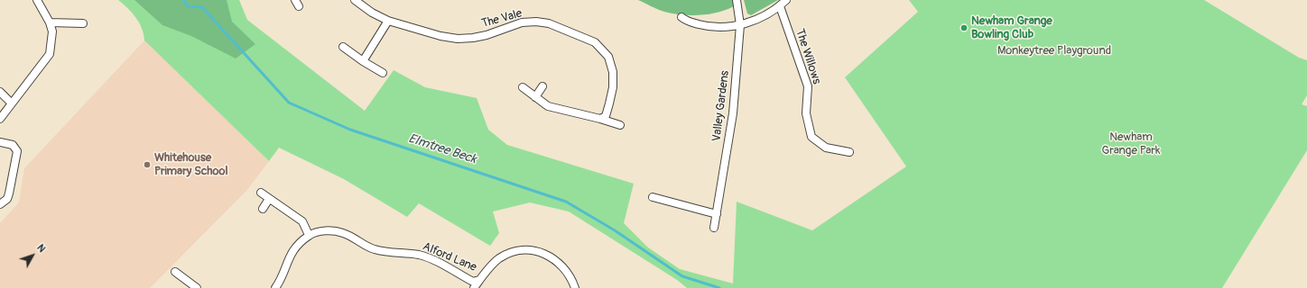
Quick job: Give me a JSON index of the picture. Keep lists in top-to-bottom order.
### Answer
{
  "streets": {
    "street": [
      "The Vale",
      "The Willows",
      "Valley Gardens",
      "Alford Lane"
    ]
  },
  "water": ["Elmtree Beck"],
  "parks": ["Monkeytree Playground", "Newham Grange Park"],
  "places": ["Newham Grange Bowling Club", "Whitehouse Primary School"],
  "north": "top right"
}
